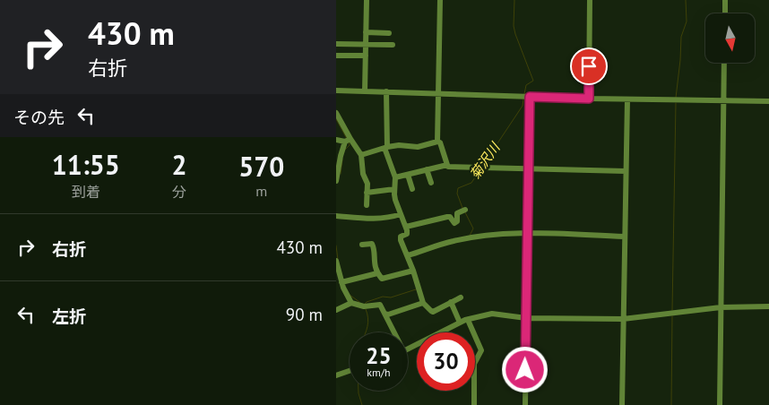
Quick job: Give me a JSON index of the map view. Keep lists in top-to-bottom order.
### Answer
{
  "water": ["菊沢川"],
  "north": "bottom",
  "page": {
    "turn": ["430 m", "右折"],
    "then": "その先",
    "eta": [
      "11:55",
      "到着",
      "2",
      "分",
      "570",
      "m"
    ],
    "list": [
      {
        "name": "右折",
        "value": "430 m"
      },
      {
        "name": "左折",
        "value": "90 m"
      }
    ],
    "speed": "25 km/h",
    "limit": "30"
  }
}
